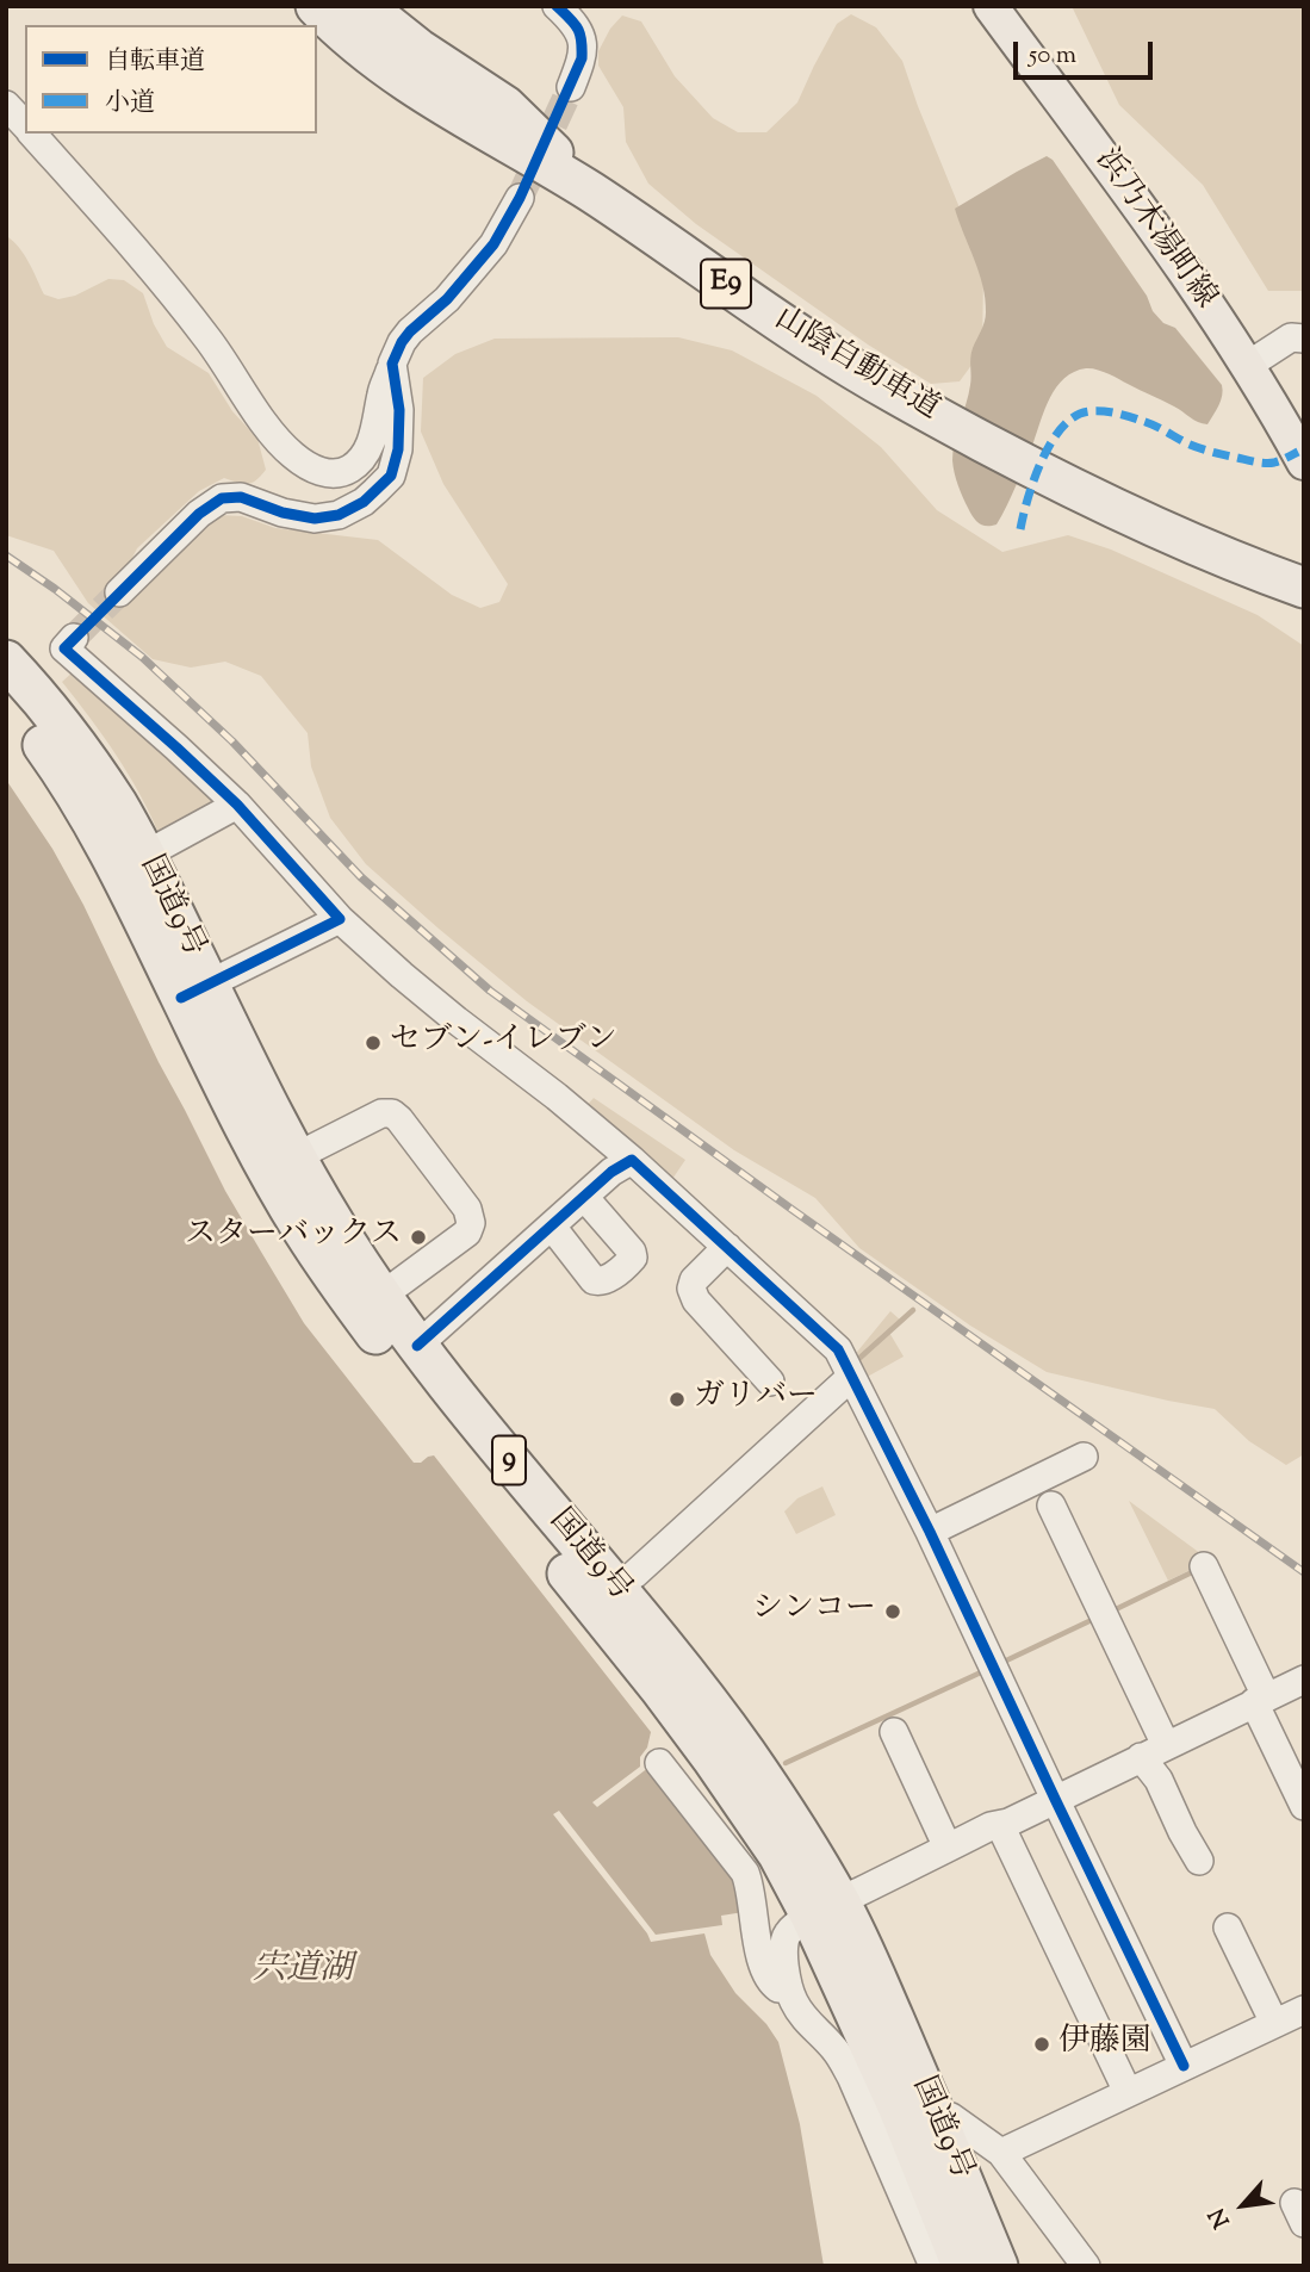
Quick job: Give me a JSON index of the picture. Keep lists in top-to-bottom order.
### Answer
{
  "streets": {
    "highway": [
      "E9",
      "山陰自動車道",
      "国道9号",
      "9"
    ],
    "main road": ["浜乃木湯町線"]
  },
  "crossings": [
    ["E9", "山陰自動車道"]
  ],
  "water": ["宍道湖"],
  "places": [
    "セブン-イレブン",
    "スターバックス",
    "ガリバー",
    "シンコー",
    "伊藤園"
  ],
  "legend": ["自転車道", "小道"],
  "scale_bar": "50 m",
  "north": "bottom left"
}
